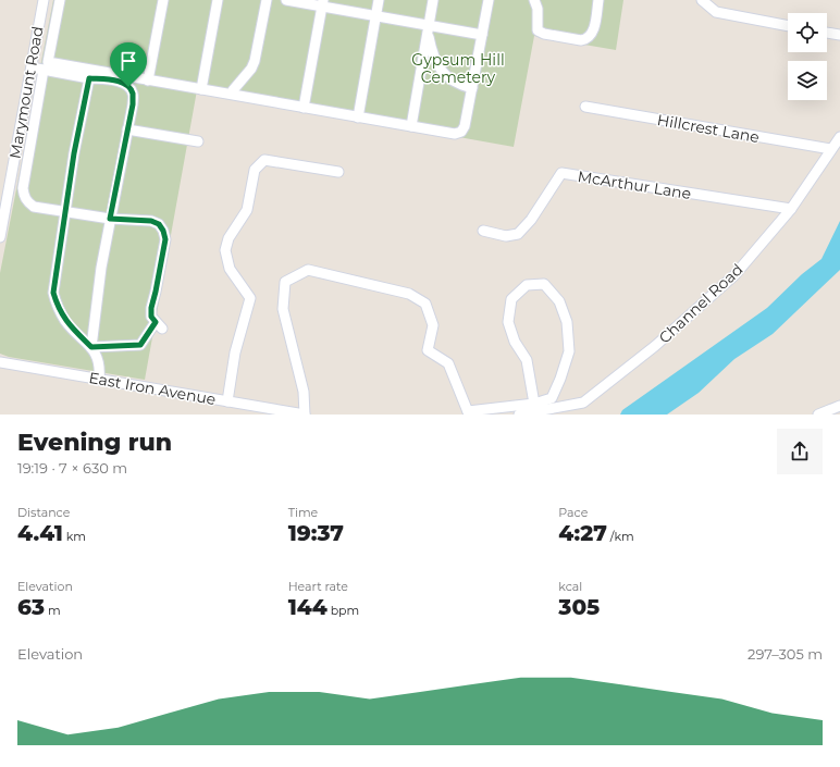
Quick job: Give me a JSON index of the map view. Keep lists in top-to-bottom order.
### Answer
{
  "streets": {
    "street": [
      "Marymount Road",
      "Hillcrest Lane",
      "McArthur Lane",
      "Channel Road",
      "East Iron Avenue"
    ]
  },
  "crossings": [
    ["Hillcrest Lane", "Channel Road"],
    ["McArthur Lane", "Channel Road"]
  ],
  "parks": ["Gypsum Hill Cemetery"],
  "page": {
    "heading": ["Evening run", "19:19 · 7 × 630 m"],
    "stats": [
      ["Distance", "4.41 km"],
      ["Time", "19:37"],
      ["Pace", "4:27 /km"],
      ["Elevation", "63 m"],
      ["Heart rate", "144 bpm"],
      ["kcal", "305"]
    ],
    "chart": ["Elevation", "297–305 m"]
  }
}
